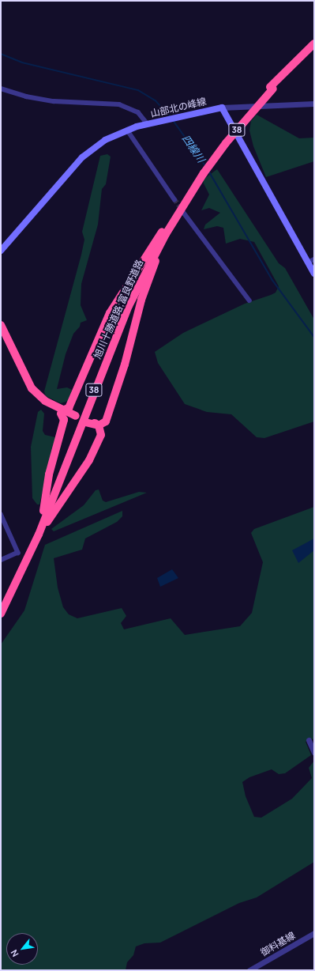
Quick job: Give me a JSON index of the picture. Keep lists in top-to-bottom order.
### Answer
{
  "streets": {
    "highway": ["38", "旭川十勝道路;富良野道路"],
    "main road": ["山部北の峰線"],
    "street": ["御料基線"]
  },
  "crossings": [
    ["38", "旭川十勝道路;富良野道路"]
  ],
  "water": ["四線川"],
  "north": "bottom left"
}
